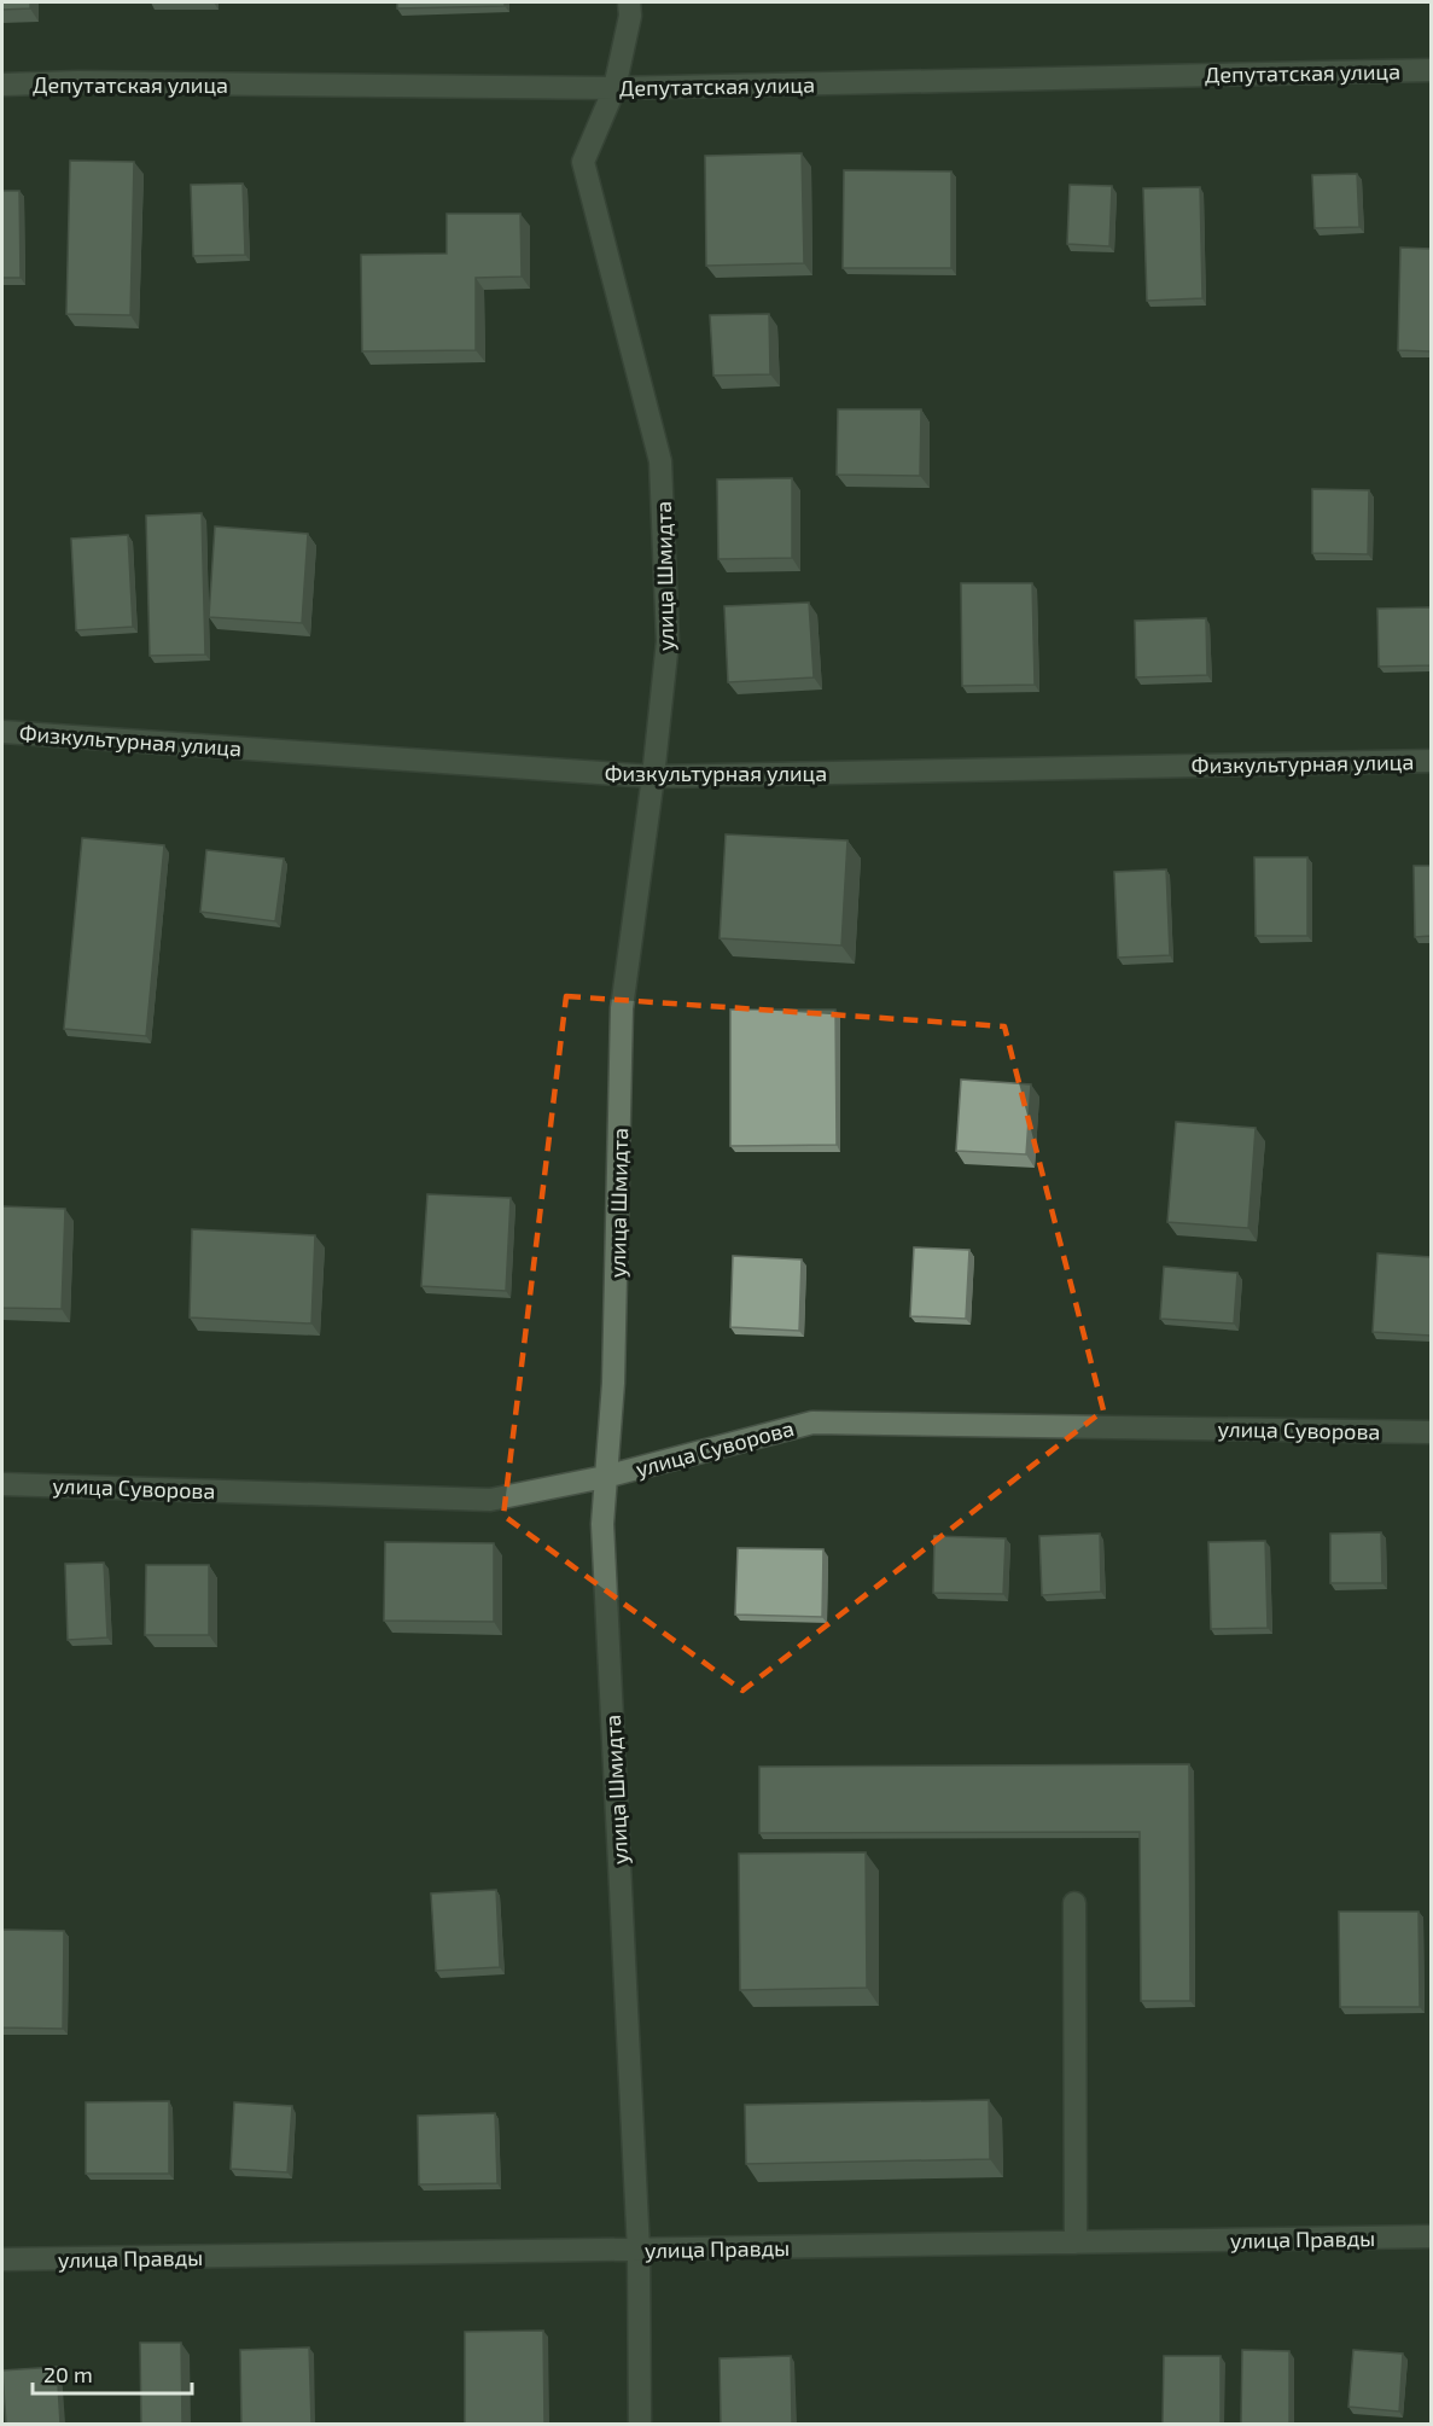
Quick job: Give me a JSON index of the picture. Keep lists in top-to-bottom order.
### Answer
{
  "streets": {
    "street": [
      "Депутатская улица",
      "улица Шмидта",
      "Физкультурная улица",
      "улица Суворова",
      "улица Правды"
    ]
  },
  "crossings": [
    ["Депутатская улица", "улица Шмидта"],
    ["улица Шмидта", "Физкультурная улица"],
    ["улица Шмидта", "улица Суворова"],
    ["улица Шмидта", "улица Правды"]
  ],
  "scale_bar": "20 m"
}
